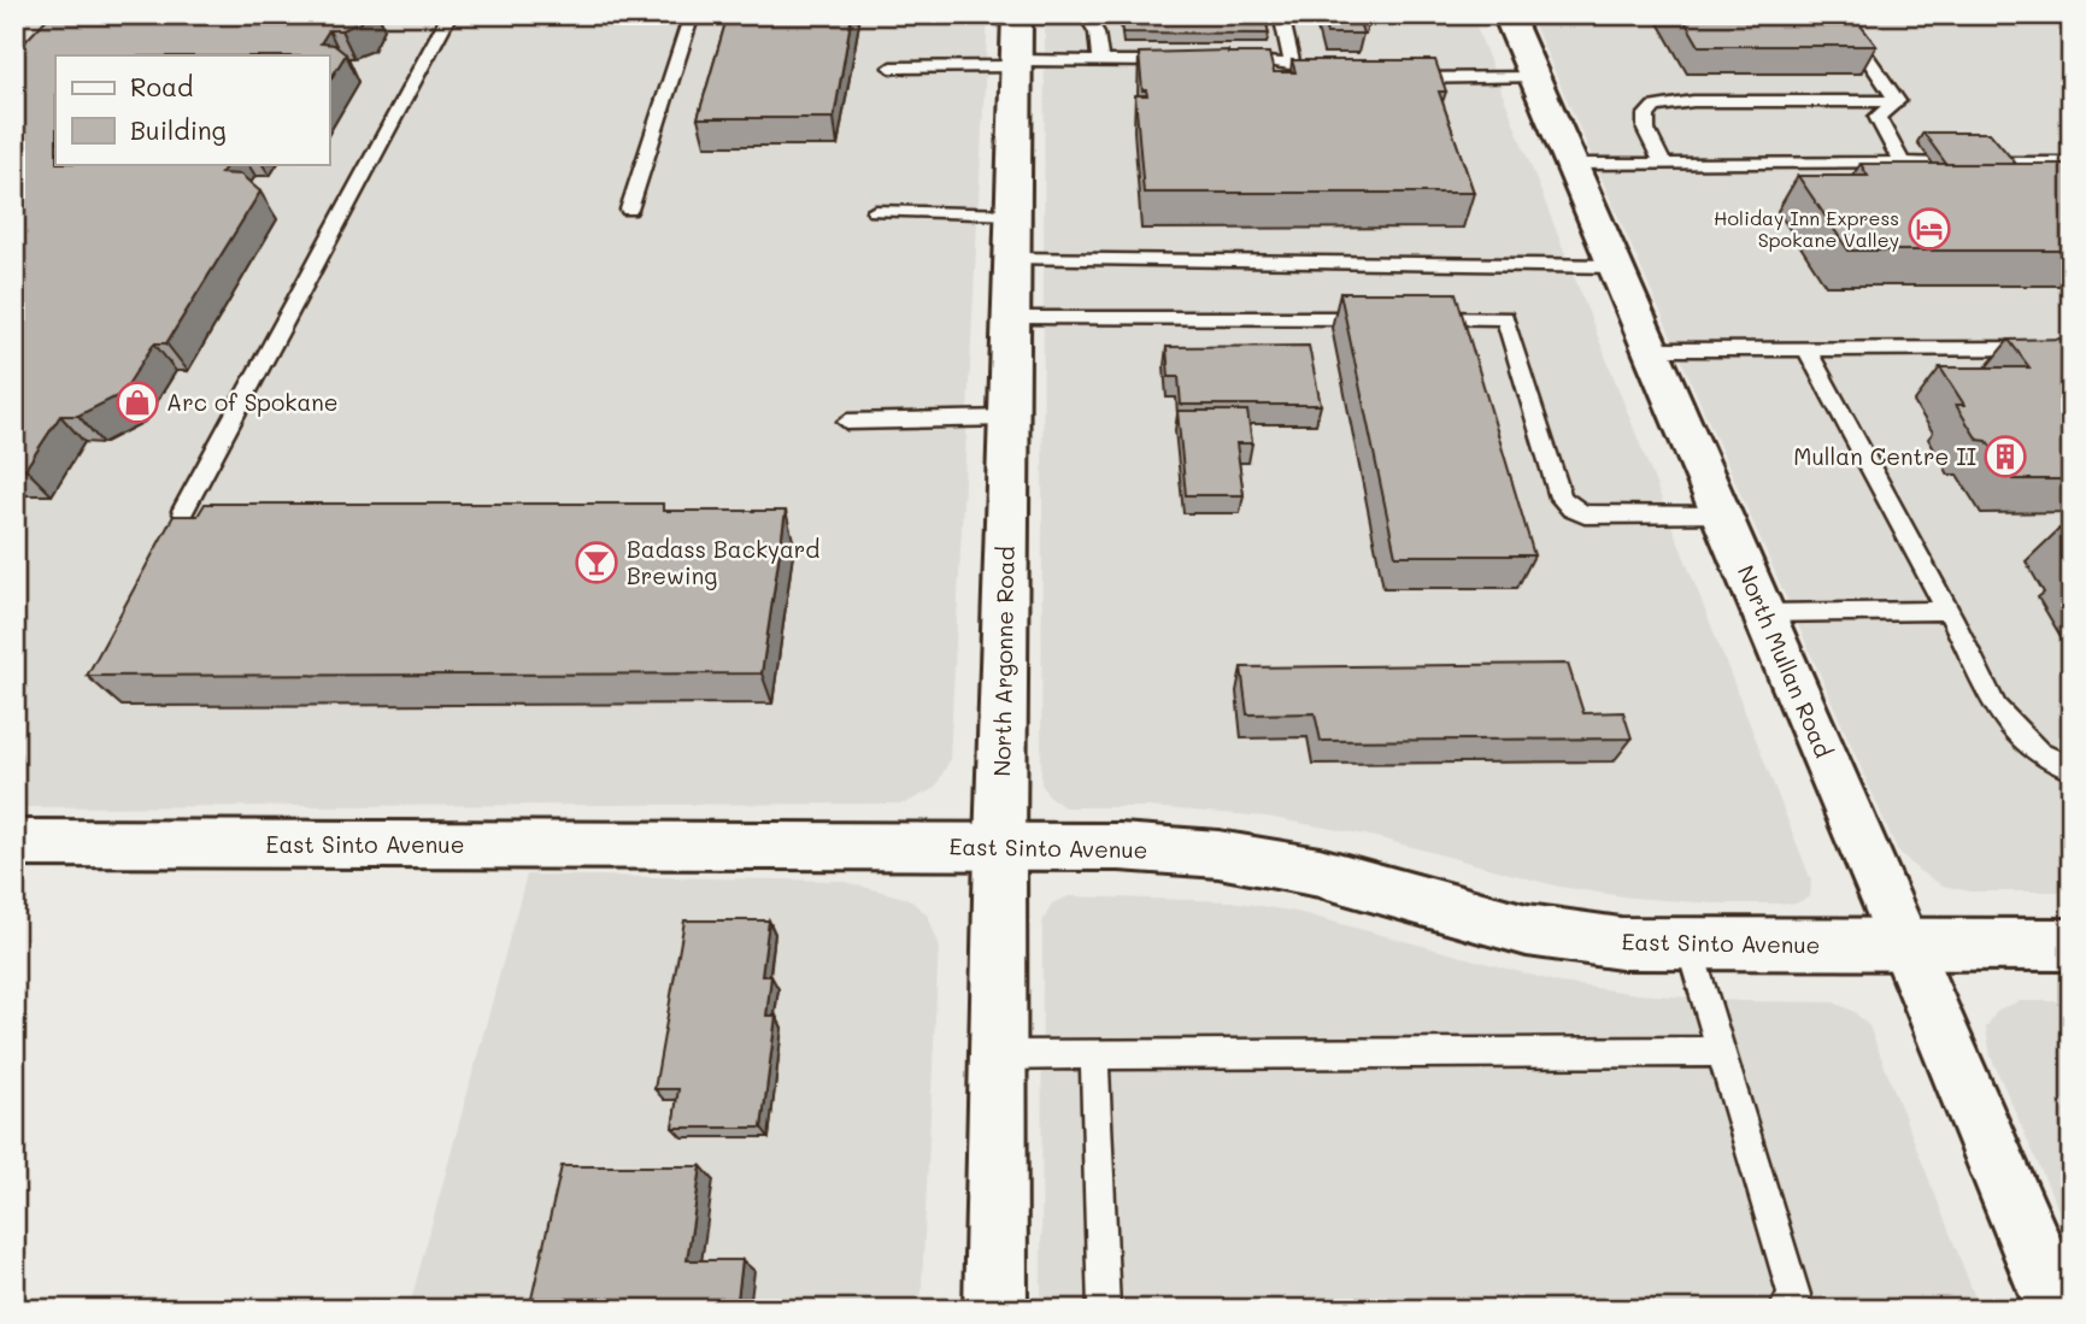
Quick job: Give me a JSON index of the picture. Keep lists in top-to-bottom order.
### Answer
{
  "streets": {
    "main road": ["North Argonne Road", "North Mullan Road", "East Sinto Avenue"]
  },
  "crossings": [
    ["North Argonne Road", "East Sinto Avenue"],
    ["North Mullan Road", "East Sinto Avenue"]
  ],
  "places": {
    "hotel": ["Holiday Inn Express Spokane Valley"],
    "shop": ["Arc of Spokane"],
    "building": ["Mullan Centre II"],
    "bar": ["Badass Backyard Brewing"]
  },
  "legend": ["Road", "Building"]
}
